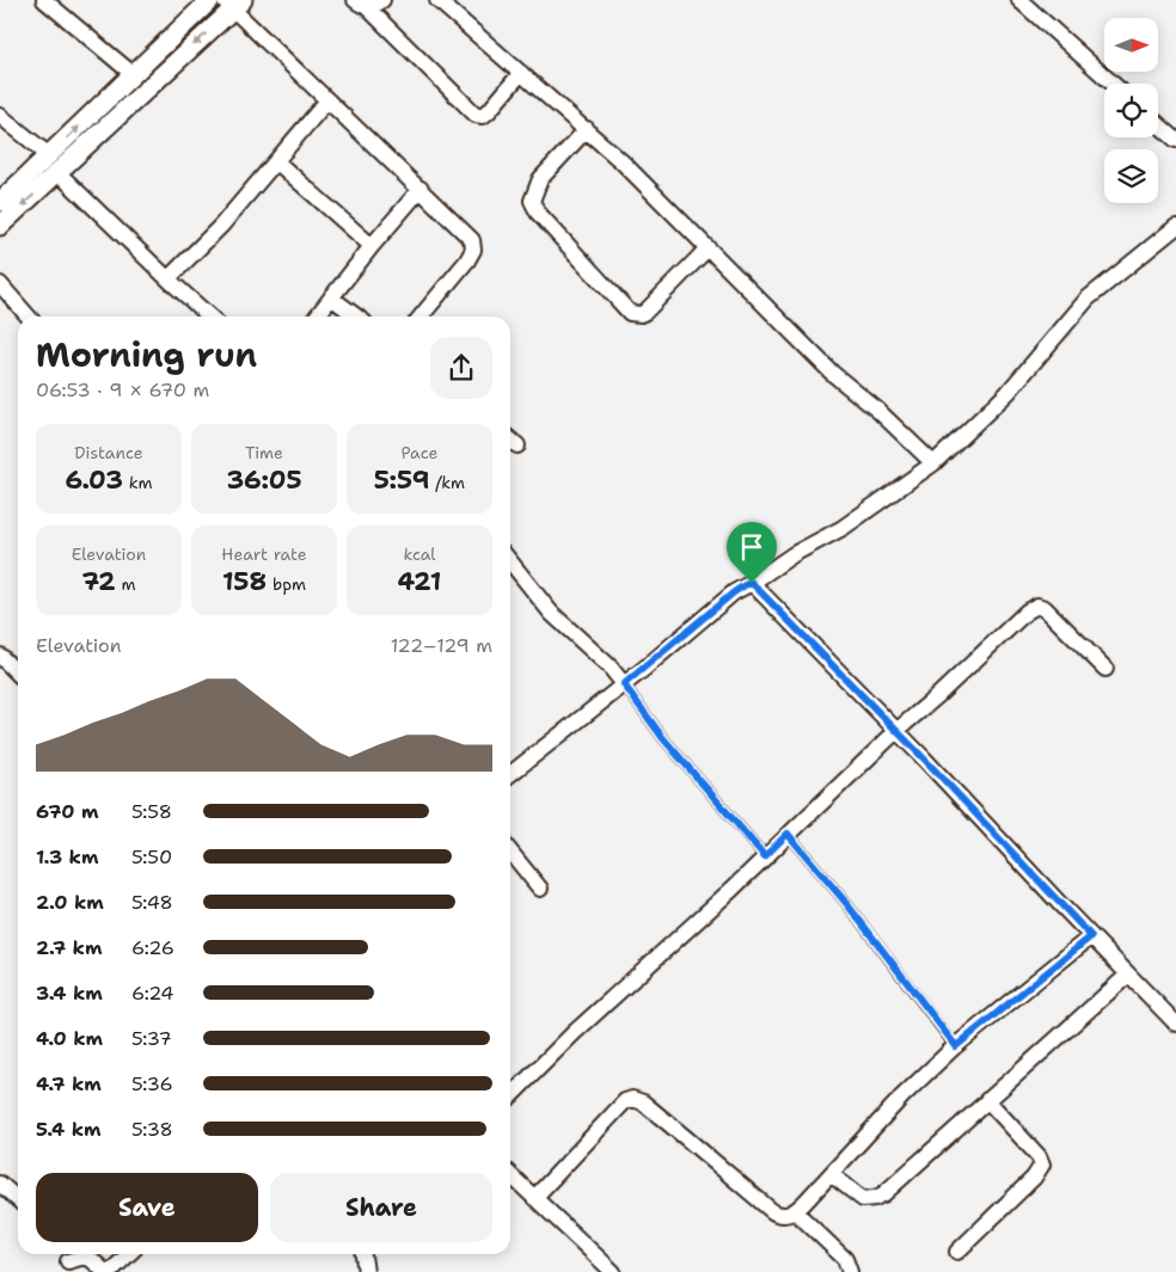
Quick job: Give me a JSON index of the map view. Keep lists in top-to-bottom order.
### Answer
{
  "north": "right",
  "page": {
    "heading": ["Morning run", "06:53 · 9 × 670 m"],
    "stats": [
      ["Distance", "6.03 km"],
      ["Time", "36:05"],
      ["Pace", "5:59 /km"],
      ["Elevation", "72 m"],
      ["Heart rate", "158 bpm"],
      ["kcal", "421"]
    ],
    "chart": ["Elevation", "122–129 m"],
    "list": [
      {
        "name": "670 m",
        "note": "5:58"
      },
      {
        "name": "1.3 km",
        "note": "5:50"
      },
      {
        "name": "2.0 km",
        "note": "5:48"
      },
      {
        "name": "2.7 km",
        "note": "6:26"
      },
      {
        "name": "3.4 km",
        "note": "6:24"
      },
      {
        "name": "4.0 km",
        "note": "5:37"
      },
      {
        "name": "4.7 km",
        "note": "5:36"
      },
      {
        "name": "5.4 km",
        "note": "5:38"
      }
    ],
    "buttons": ["Save", "Share"]
  }
}
